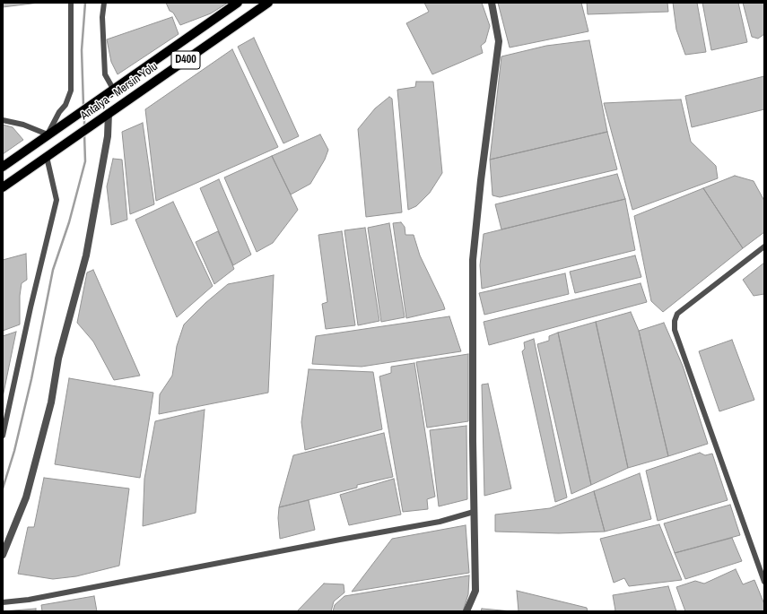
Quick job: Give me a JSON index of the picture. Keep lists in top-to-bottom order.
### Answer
{
  "streets": {
    "highway": ["D400", "Antalya - Mersin Yolu"]
  }
}
